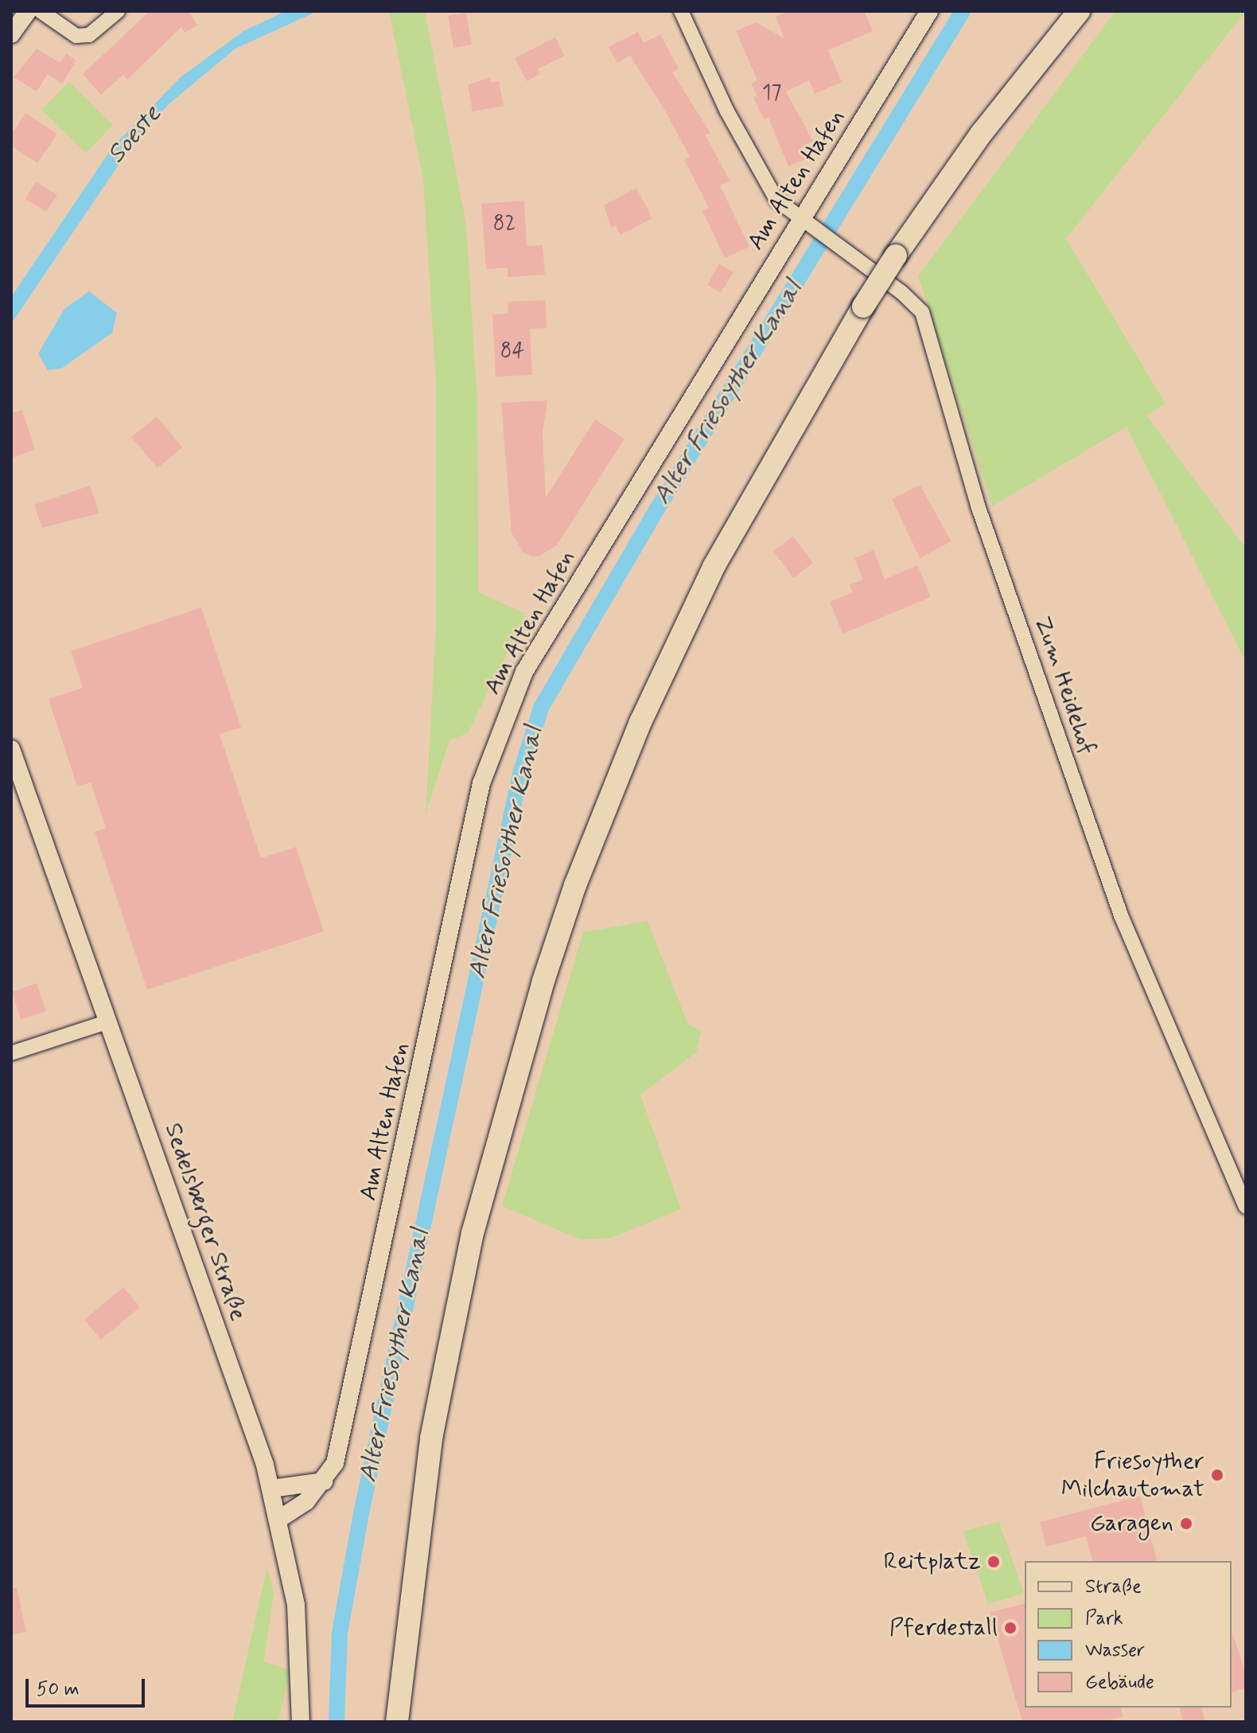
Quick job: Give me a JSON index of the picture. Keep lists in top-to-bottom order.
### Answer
{
  "streets": {
    "street": ["Am Alten Hafen", "Zum Heidehof", "Sedelsberger Straße"]
  },
  "crossings": [
    ["Am Alten Hafen", "Zum Heidehof"],
    ["Am Alten Hafen", "Sedelsberger Straße"]
  ],
  "water": ["Soeste", "Alter Friesoyther Kanal"],
  "places": [
    "Friesoyther Milchautomat",
    "Garagen",
    "Reitplatz",
    "Pferdestall"
  ],
  "house_numbers": ["17", "82", "84"],
  "legend": [
    "Straße",
    "Park",
    "Wasser",
    "Gebäude"
  ],
  "scale_bar": "50 m"
}
